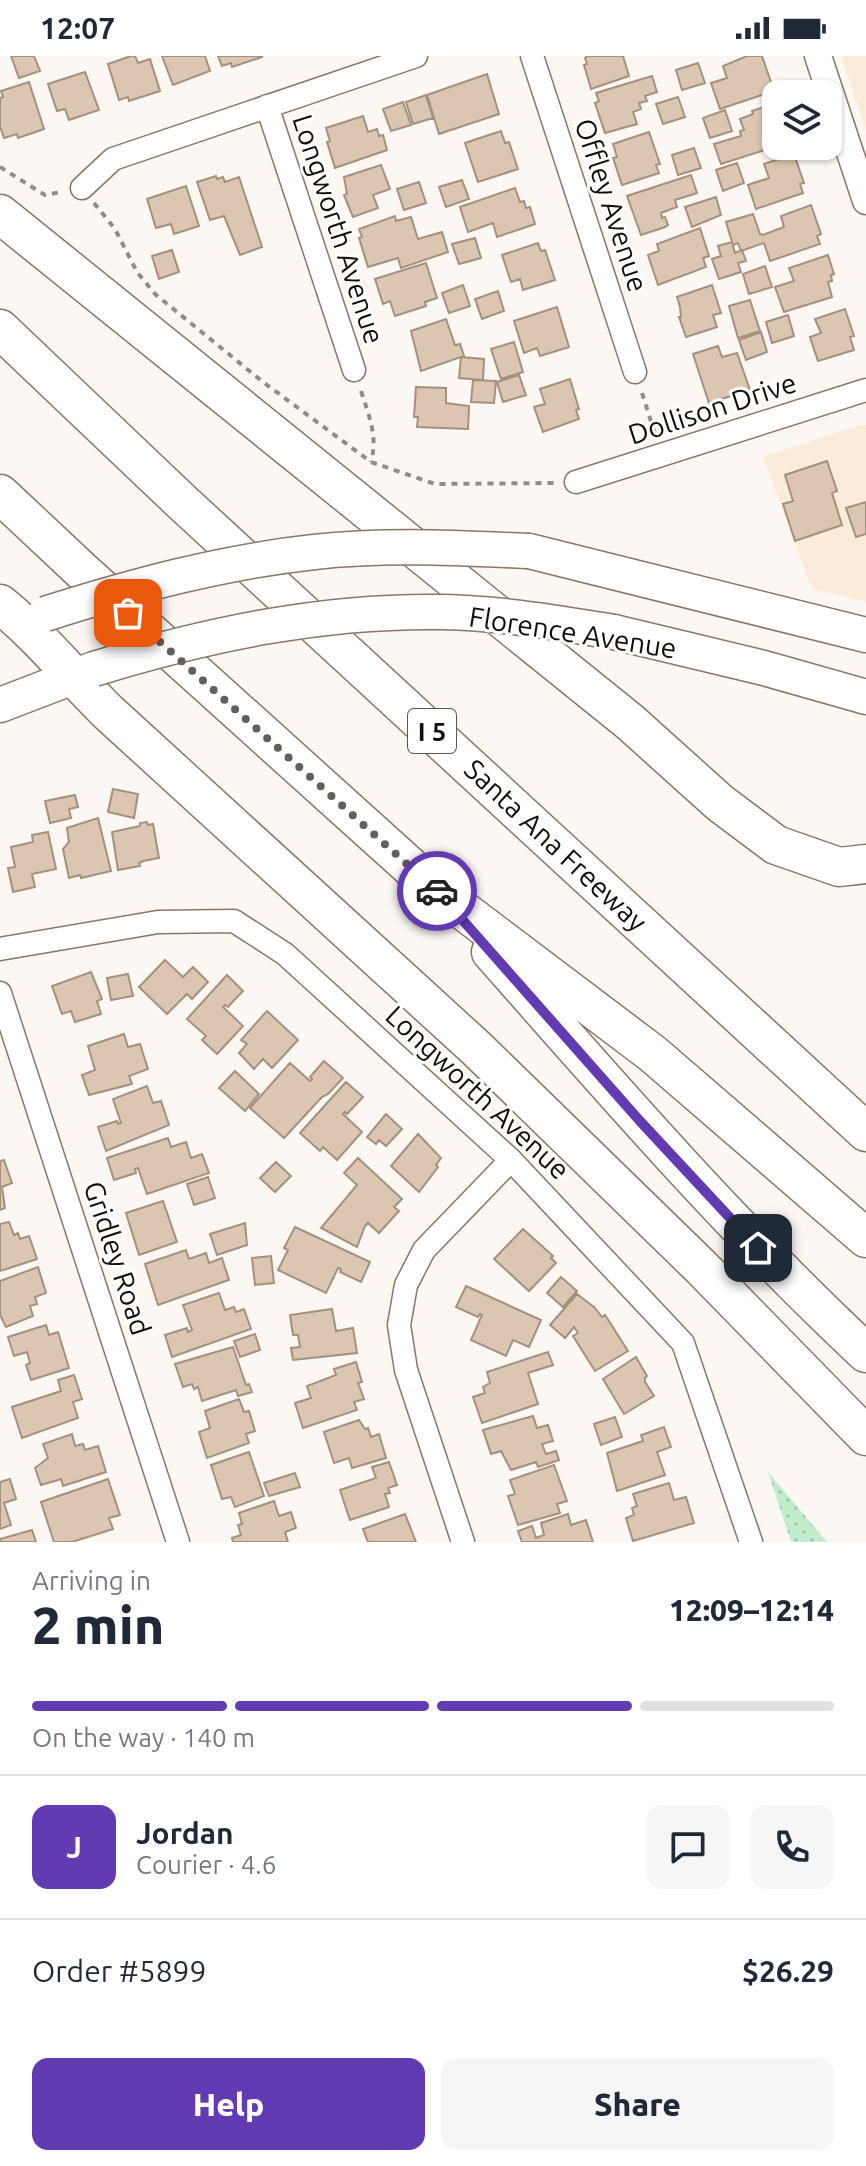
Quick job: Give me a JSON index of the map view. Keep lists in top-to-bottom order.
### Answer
{
  "streets": {
    "highway": ["I 5", "Santa Ana Freeway"],
    "main road": ["Florence Avenue"],
    "street": [
      "Offley Avenue",
      "Longworth Avenue",
      "Dollison Drive",
      "Gridley Road"
    ]
  },
  "page": {
    "status": "12:07",
    "heading": ["2 min", "Arriving in", "12:09–12:14"],
    "panel": [
      "Jordan",
      "Courier · 4.6",
      "Order #5899",
      "$26.29"
    ],
    "bar": "On the way · 140 m",
    "round": "J",
    "buttons": ["Help", "Share"]
  }
}
